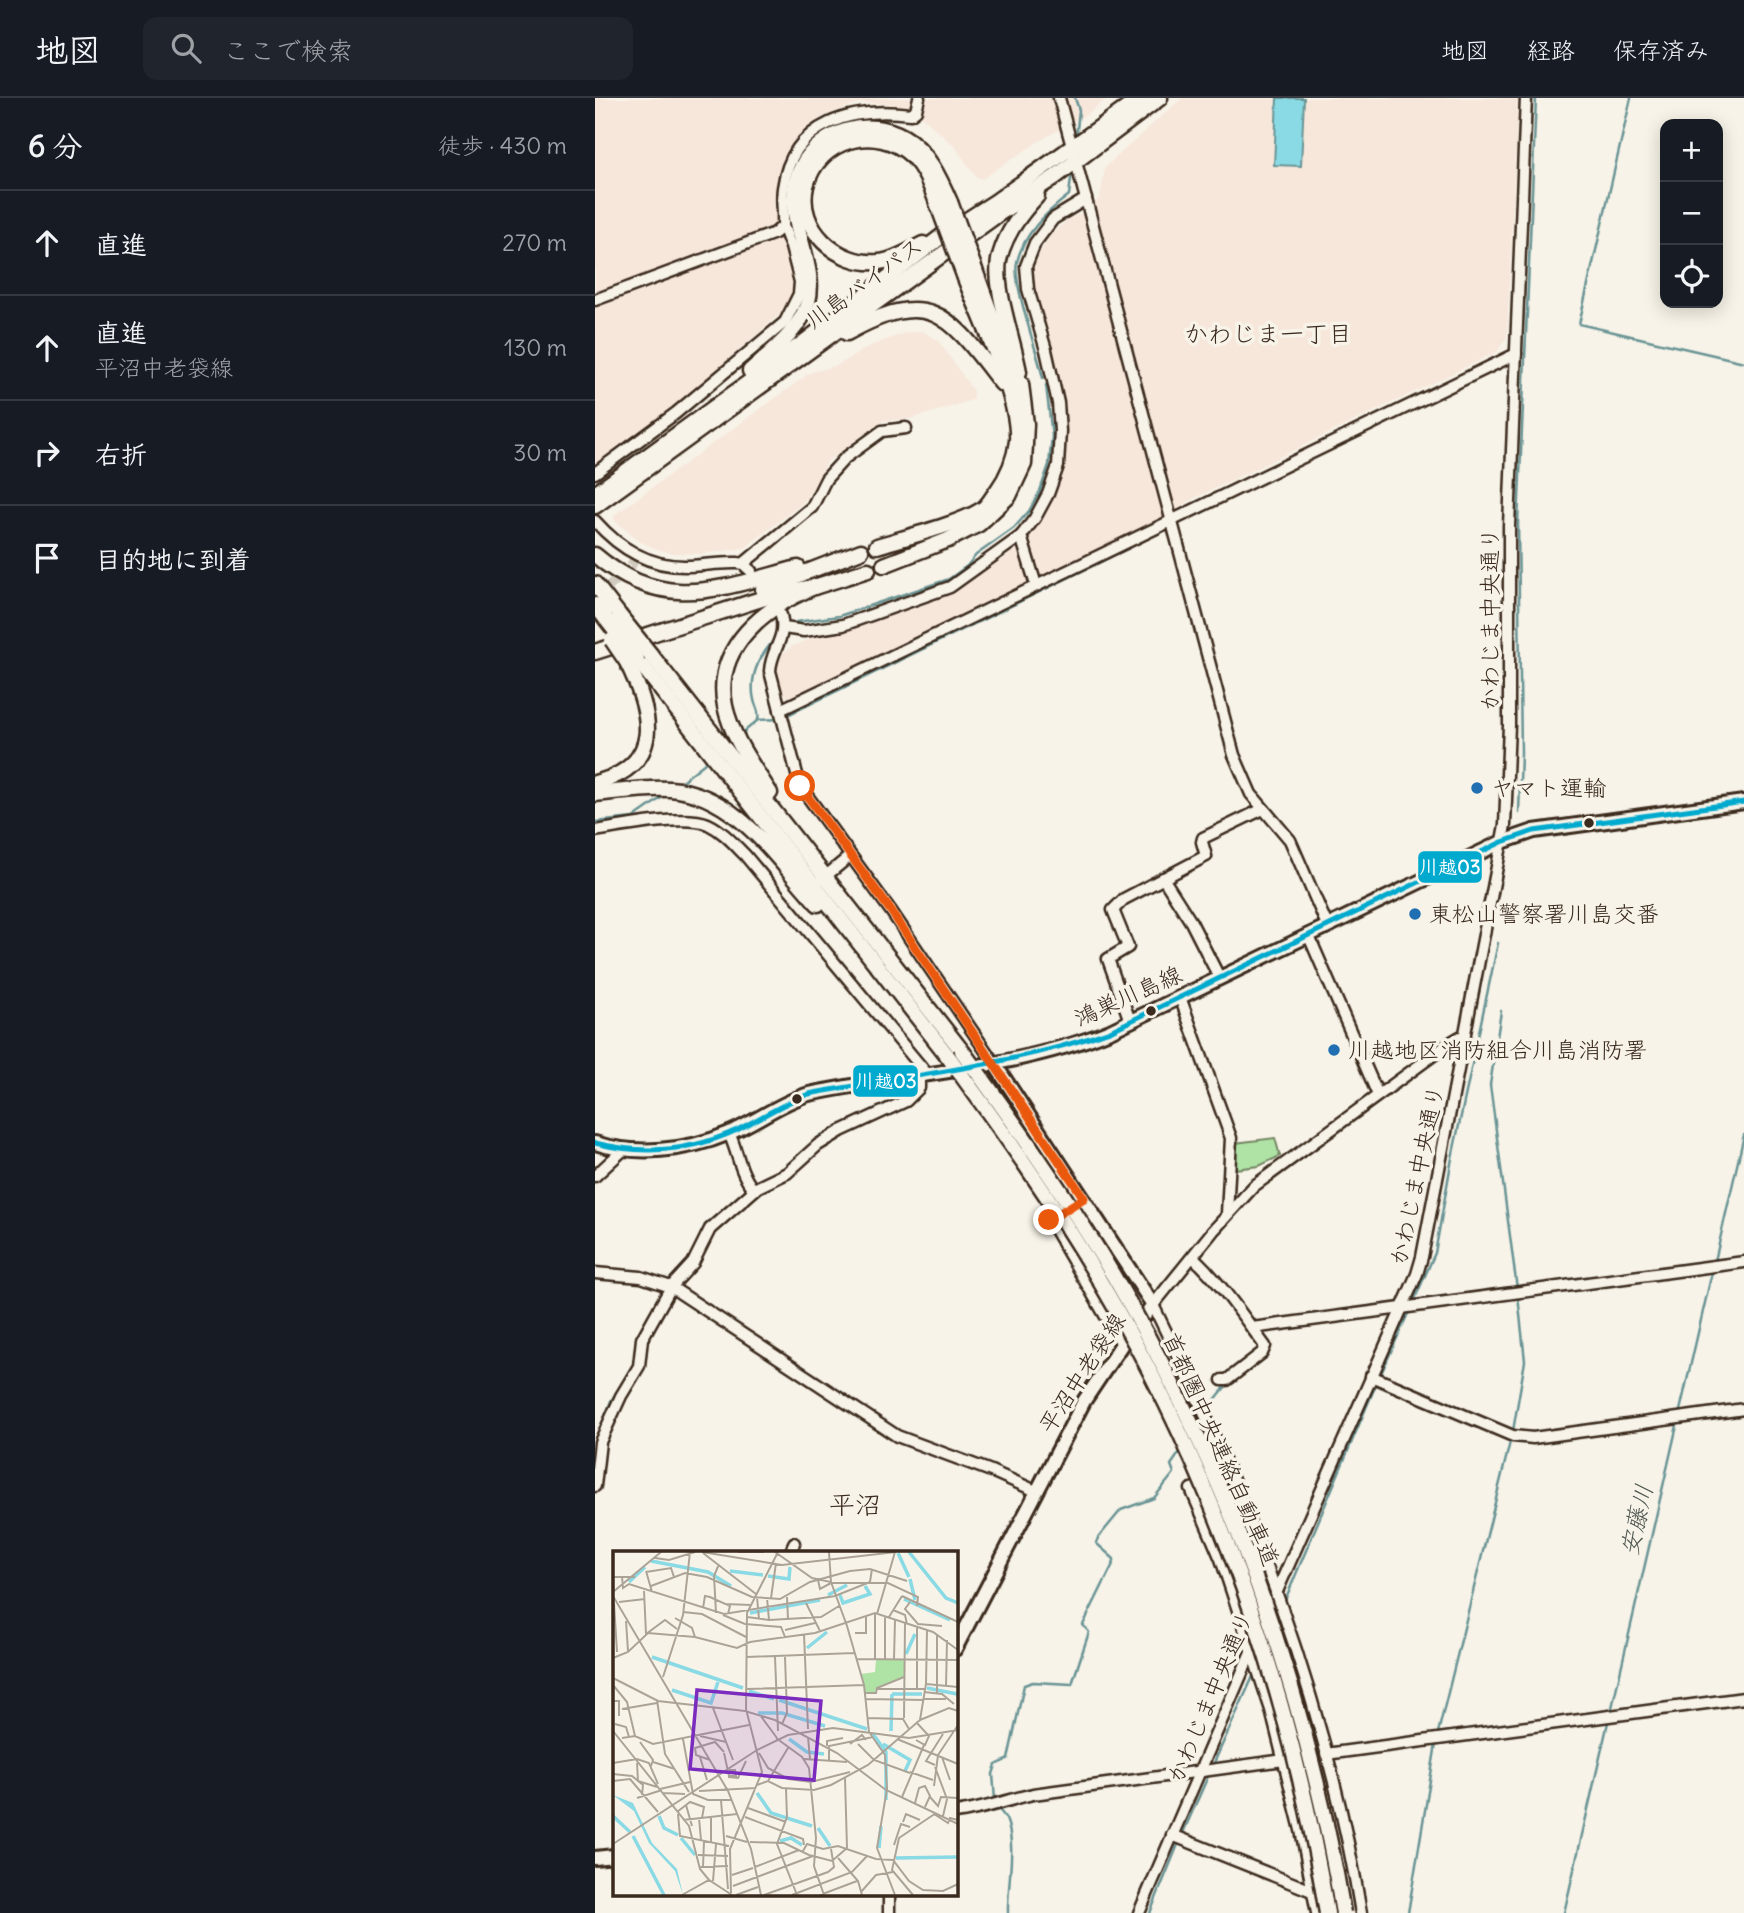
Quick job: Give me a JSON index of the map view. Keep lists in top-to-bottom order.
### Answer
{
  "streets": {
    "highway": ["川島バイパス", "首都圏中央連絡自動車道"],
    "main road": ["鴻巣川島線", "平沼中老袋線"],
    "street": ["かわじま中央通り"]
  },
  "crossings": [
    ["かわじま中央通り", "鴻巣川島線"],
    ["鴻巣川島線", "平沼中老袋線"]
  ],
  "districts": ["かわじま一丁目", "平沼"],
  "water": ["安藤川"],
  "places": ["ヤマト運輸", "東松山警察署川島交番", "川越地区消防組合川島消防署"],
  "lines": ["transit line 川越03"],
  "page": {
    "header": "地図",
    "search": "ここで検索",
    "nav": ["地図", "経路", "保存済み"],
    "heading": ["6 分", "徒歩 · 430 m"],
    "map_buttons": ["+", "−"],
    "list": [
      ["直進", "270 m"],
      ["直進", "平沼中老袋線", "130 m"],
      ["右折", "30 m"],
      "目的地に到着"
    ]
  }
}
